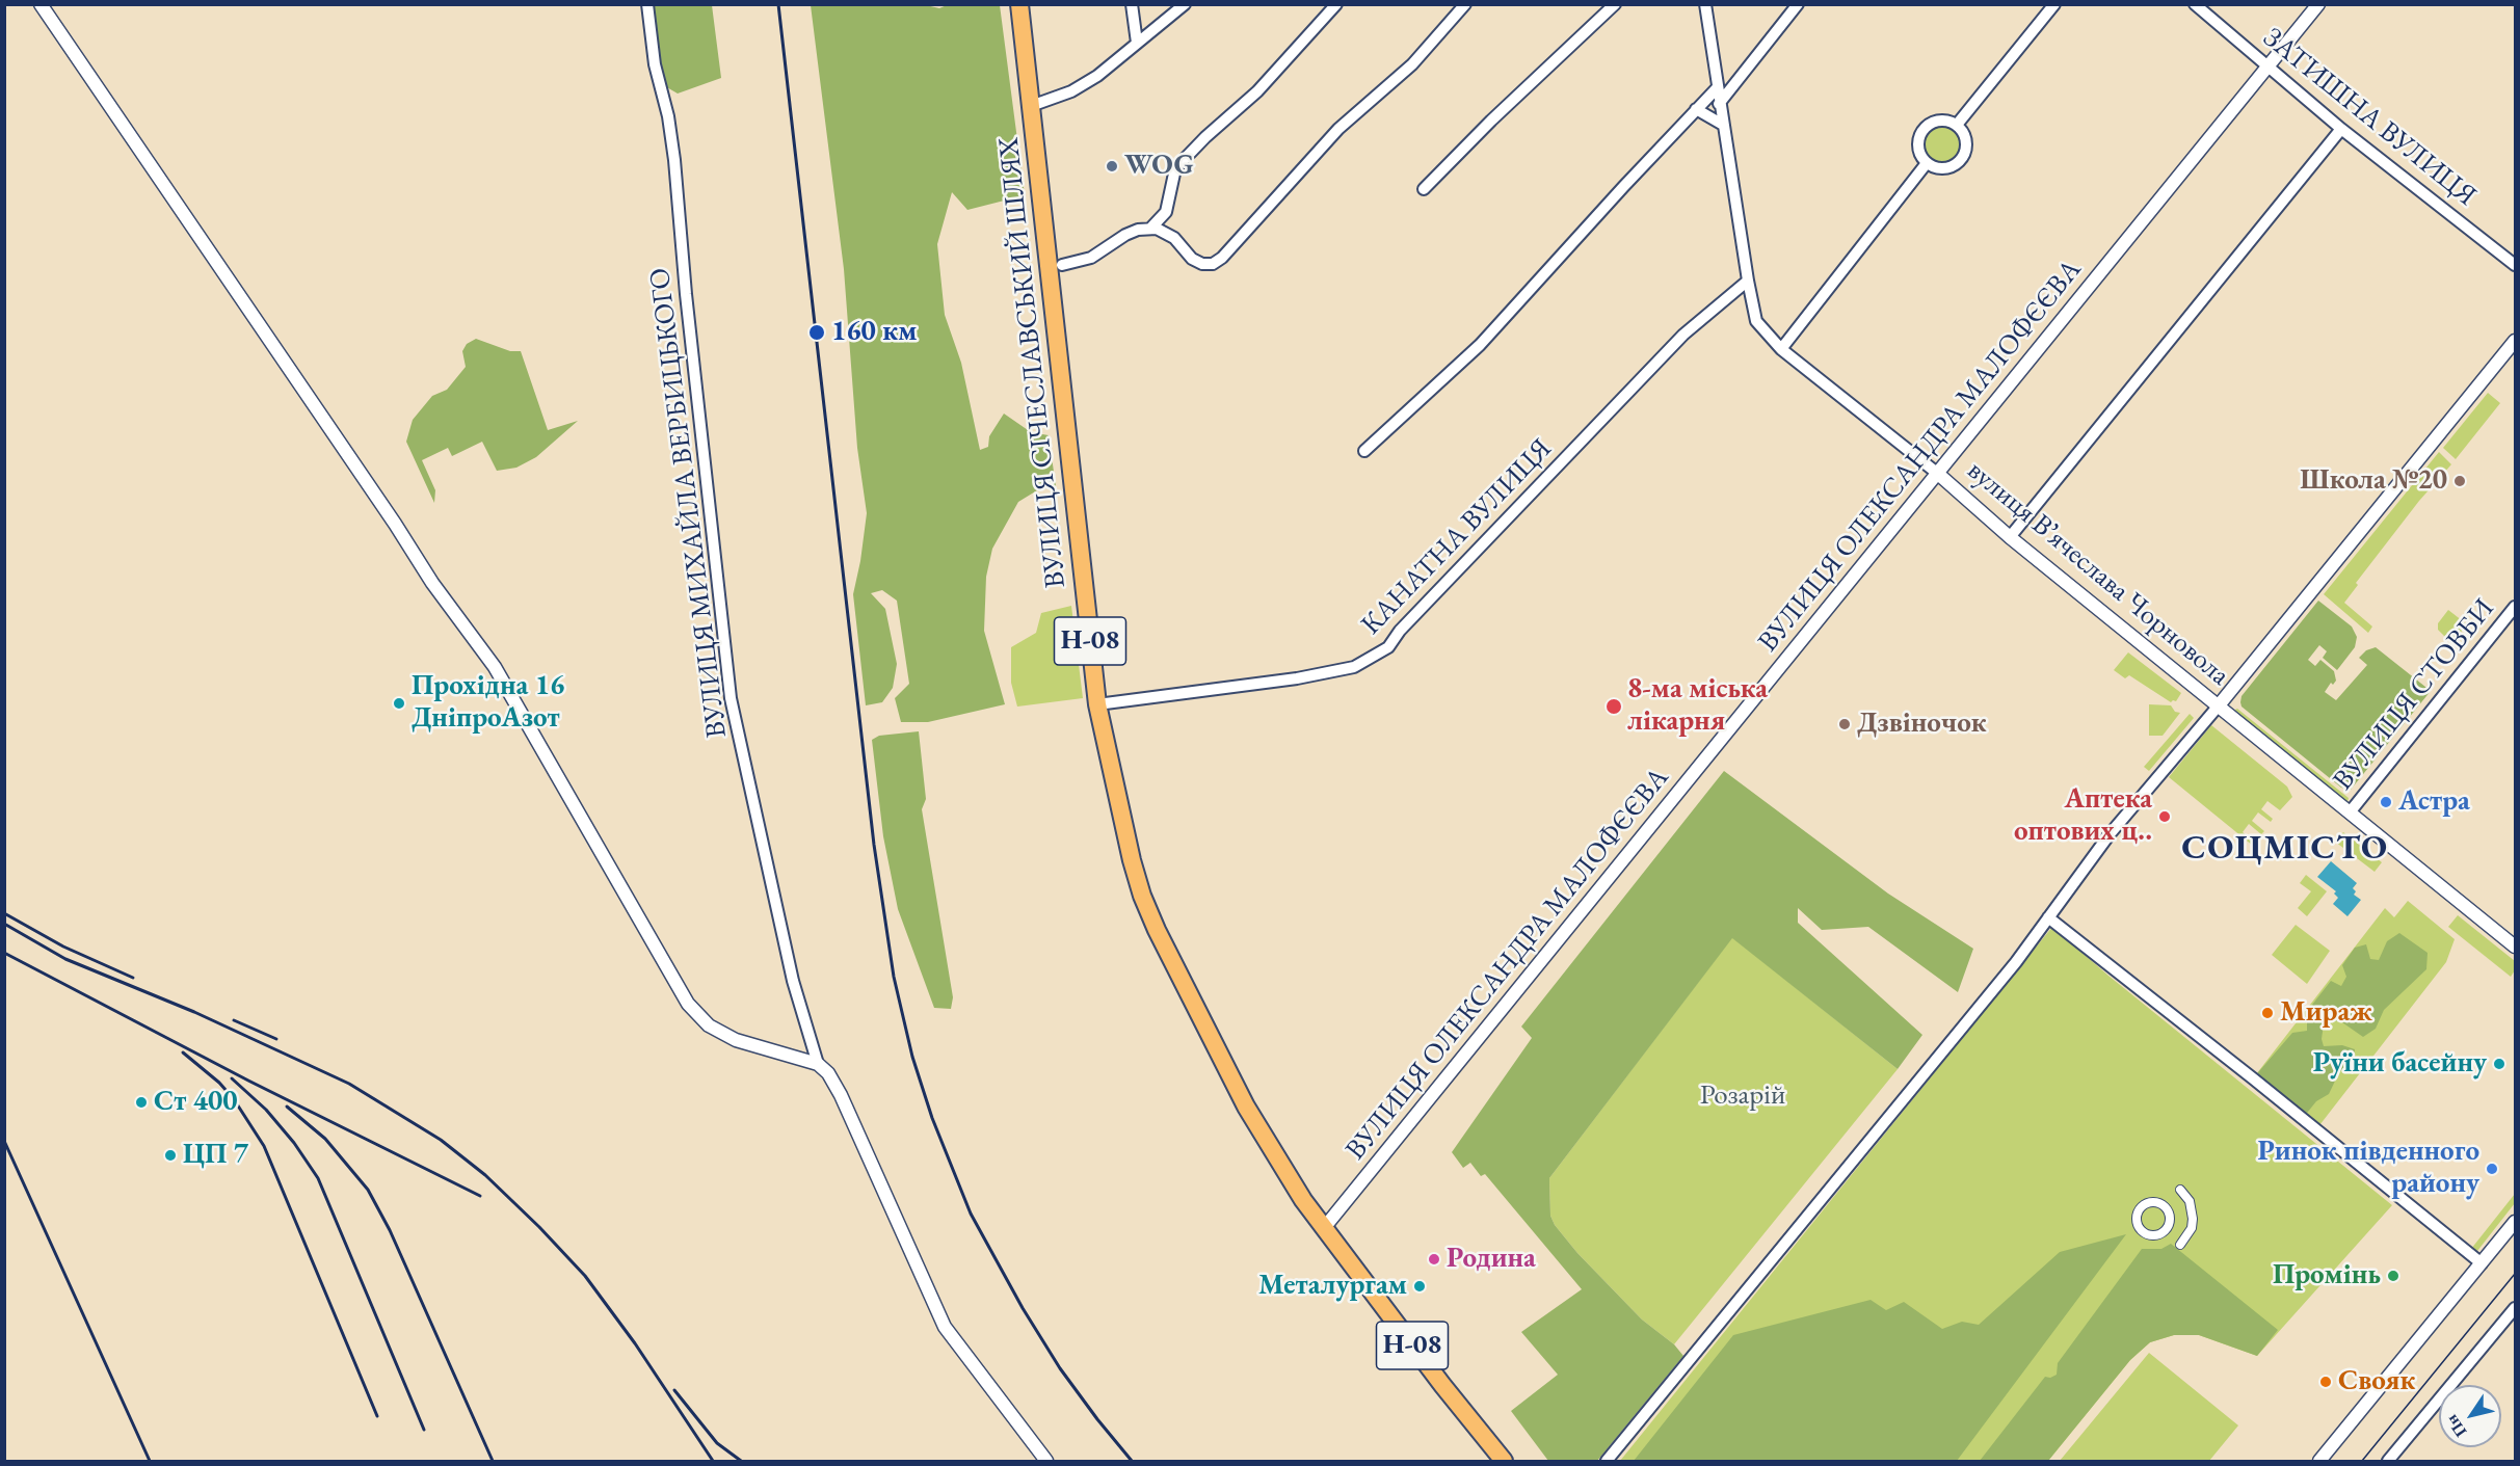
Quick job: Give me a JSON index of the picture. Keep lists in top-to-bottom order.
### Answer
{
  "streets": {
    "main road": ["ВУЛИЦЯ СІЧЕСЛАВСЬКИЙ ШЛЯХ", "Н-08"],
    "street": [
      "ЗАТИШНА ВУЛИЦЯ",
      "ВУЛИЦЯ ОЛЕКСАНДРА МАЛОФЄЄВА",
      "ВУЛИЦЯ МИХАЙЛА ВЕРБИЦЬКОГО",
      "КАНАТНА ВУЛИЦЯ",
      "вулиця Вʼячеслава Чорновола",
      "ВУЛИЦЯ СТОВБИ"
    ]
  },
  "crossings": [
    ["ЗАТИШНА ВУЛИЦЯ", "ВУЛИЦЯ ОЛЕКСАНДРА МАЛОФЄЄВА"],
    ["ВУЛИЦЯ СІЧЕСЛАВСЬКИЙ ШЛЯХ", "ВУЛИЦЯ ОЛЕКСАНДРА МАЛОФЄЄВА"],
    ["ВУЛИЦЯ СІЧЕСЛАВСЬКИЙ ШЛЯХ", "КАНАТНА ВУЛИЦЯ"],
    ["ВУЛИЦЯ ОЛЕКСАНДРА МАЛОФЄЄВА", "вулиця Вʼячеслава Чорновола"],
    ["КАНАТНА ВУЛИЦЯ", "вулиця Вʼячеслава Чорновола"],
    ["вулиця Вʼячеслава Чорновола", "ВУЛИЦЯ СТОВБИ"]
  ],
  "districts": ["СОЦМІСТО"],
  "parks": ["Розарій"],
  "places": [
    "WOG",
    "160 км",
    "Школа №20",
    "Прохідна 16 ДніпроАзот",
    "8-ма міська лікарня",
    "Дзвіночок",
    "Астра",
    "Аптека оптових ц‥",
    "Мираж",
    "Руїни басейну",
    "Ст 400",
    "ЦП 7",
    "Ринок південного району",
    "Родина",
    "Промінь",
    "Металургам",
    "Свояк"
  ],
  "north": "bottom left"
}
